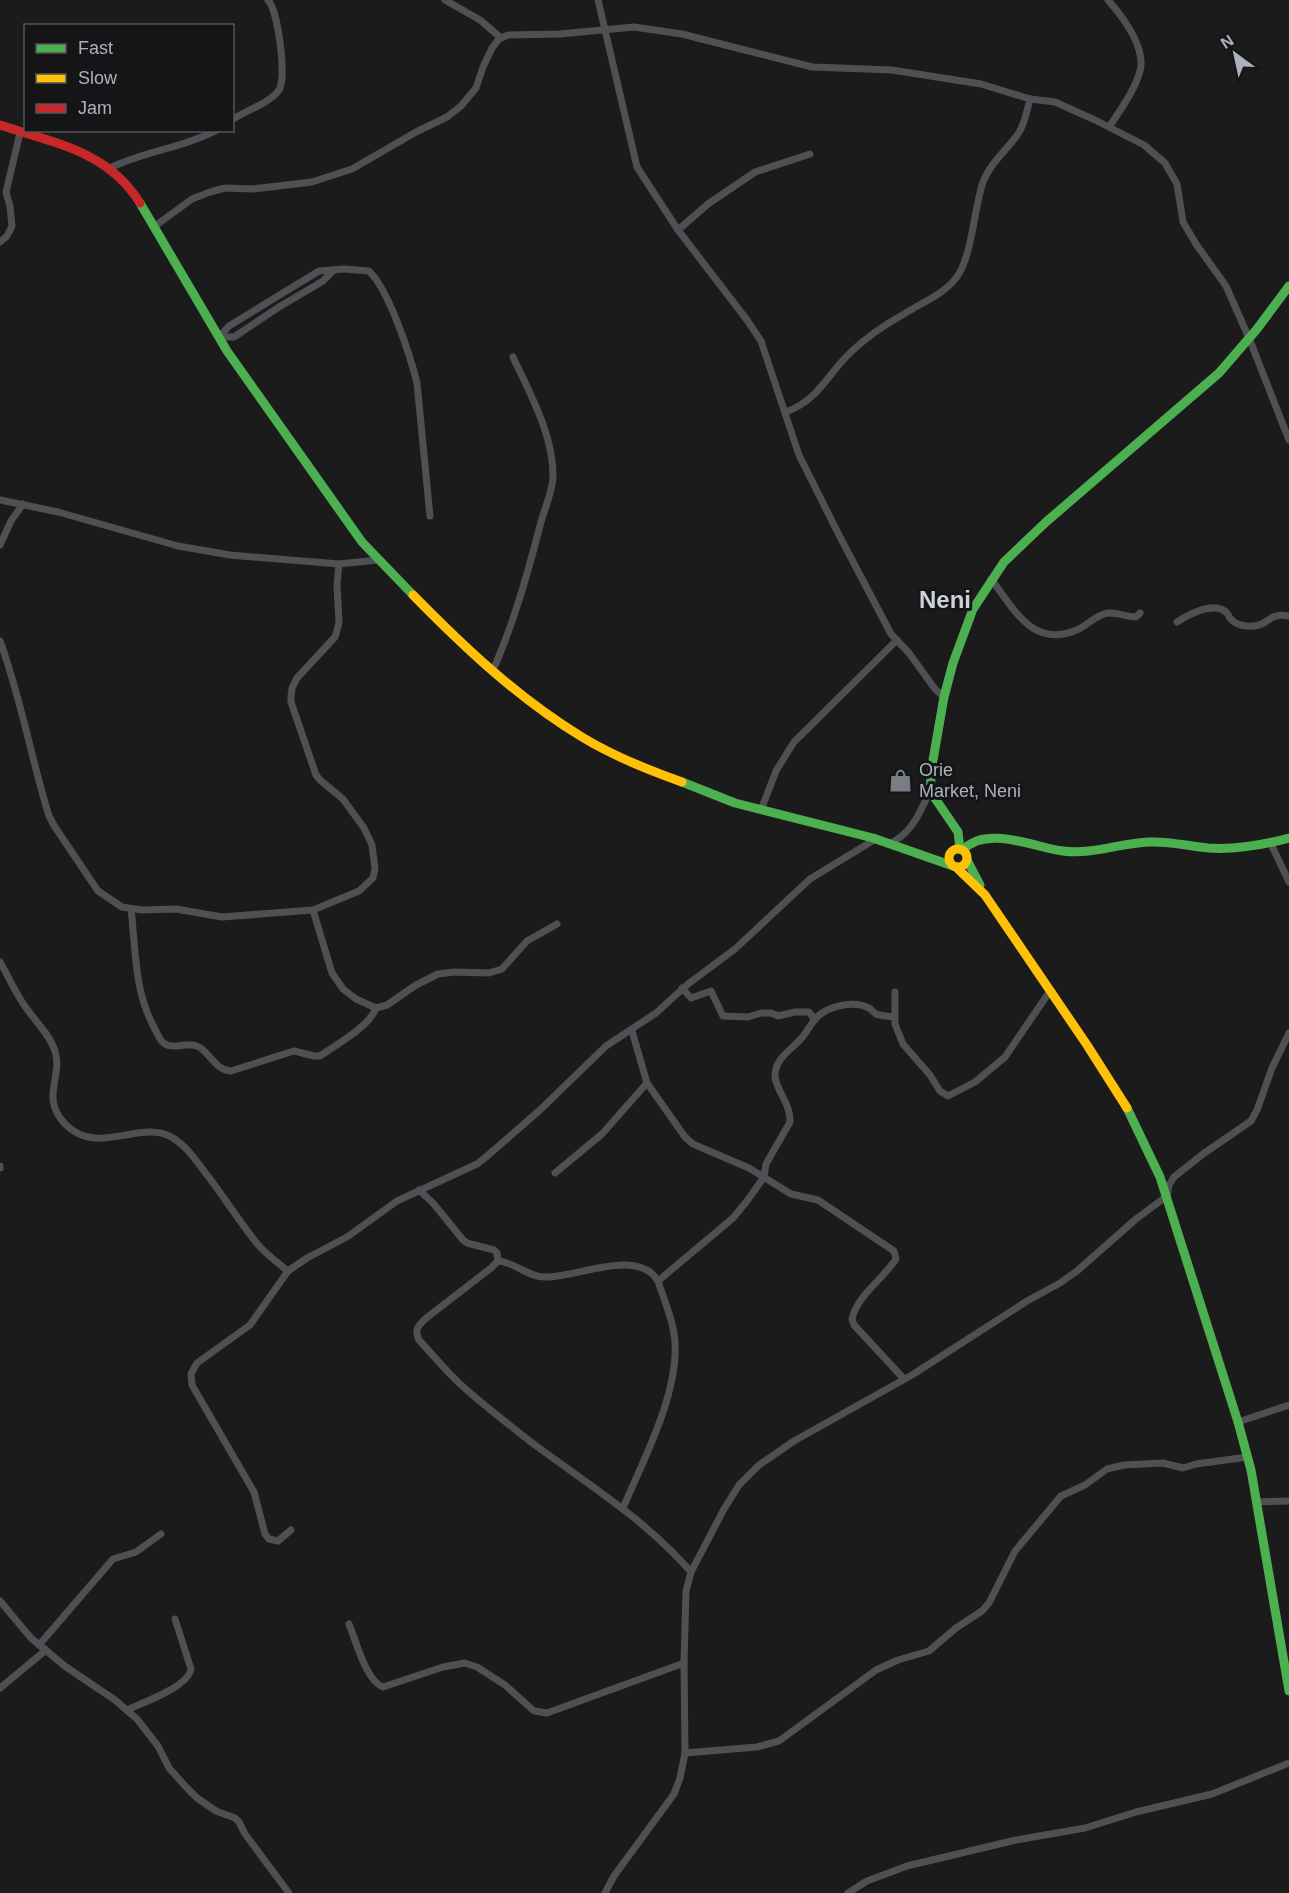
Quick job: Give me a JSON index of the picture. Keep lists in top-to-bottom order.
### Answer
{
  "districts": ["Neni"],
  "places": {
    "shop": ["Orie Market, Neni"]
  },
  "legend": ["Fast", "Slow", "Jam"],
  "north": "top left"
}
